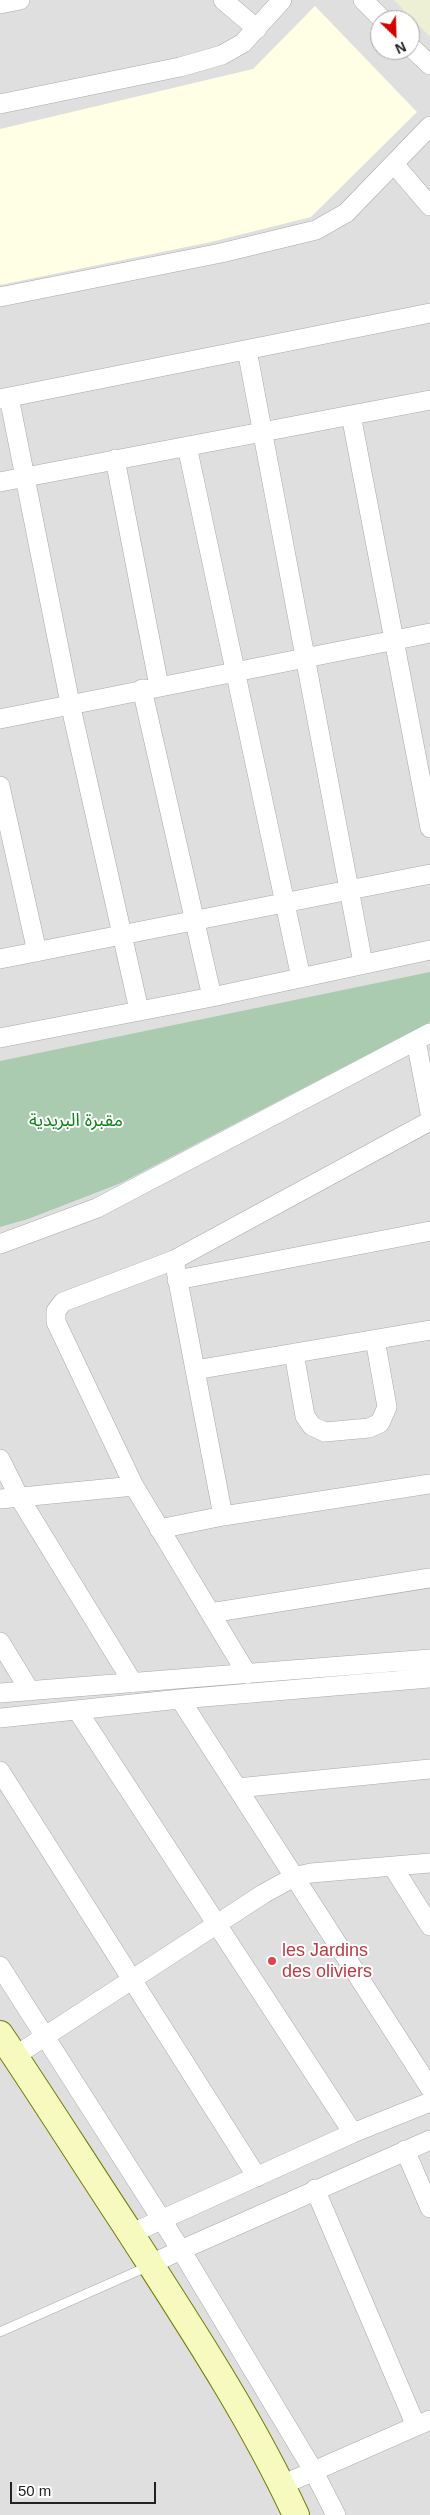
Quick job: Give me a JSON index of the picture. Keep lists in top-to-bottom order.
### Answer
{
  "parks": ["مقبرة البريدية"],
  "places": ["les Jardins des oliviers"],
  "scale_bar": "50 m",
  "north": "bottom right"
}
